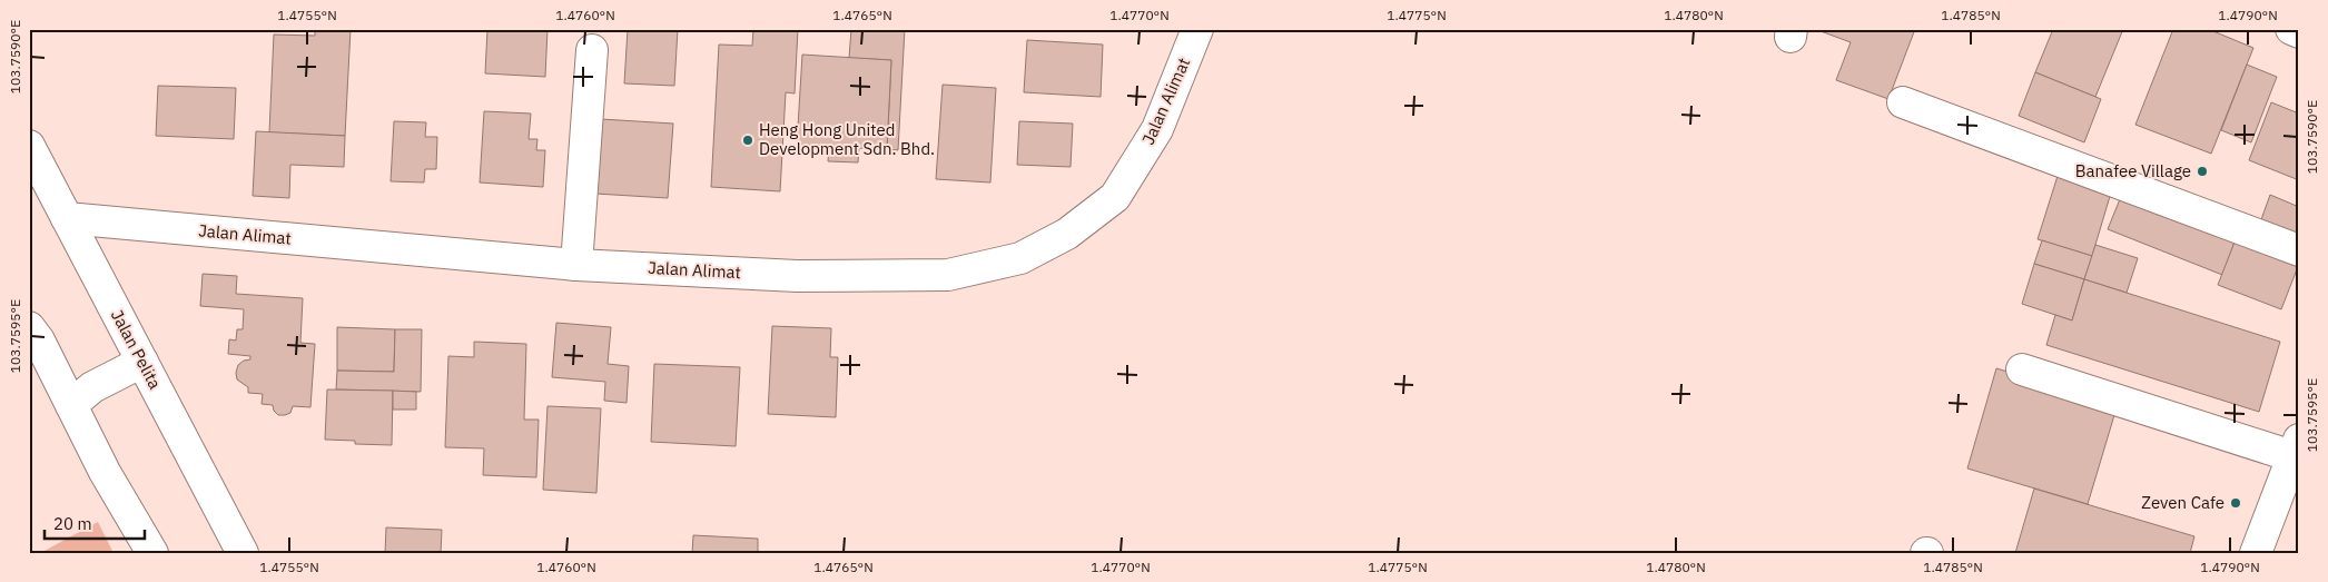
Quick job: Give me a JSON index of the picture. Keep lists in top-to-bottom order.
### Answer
{
  "streets": {
    "street": ["Jalan Alimat", "Jalan Pelita"]
  },
  "crossings": [
    ["Jalan Alimat", "Jalan Pelita"]
  ],
  "places": ["Heng Hong United Development Sdn. Bhd.", "Banafee Village", "Zeven Cafe"],
  "scale_bar": "20 m",
  "coordinates": [
    "1.4755°N",
    "1.4760°N",
    "1.4765°N",
    "1.4770°N",
    "1.4775°N",
    "1.4780°N",
    "1.4785°N",
    "1.4790°N",
    "103.7590°E",
    "103.7595°E"
  ]
}
